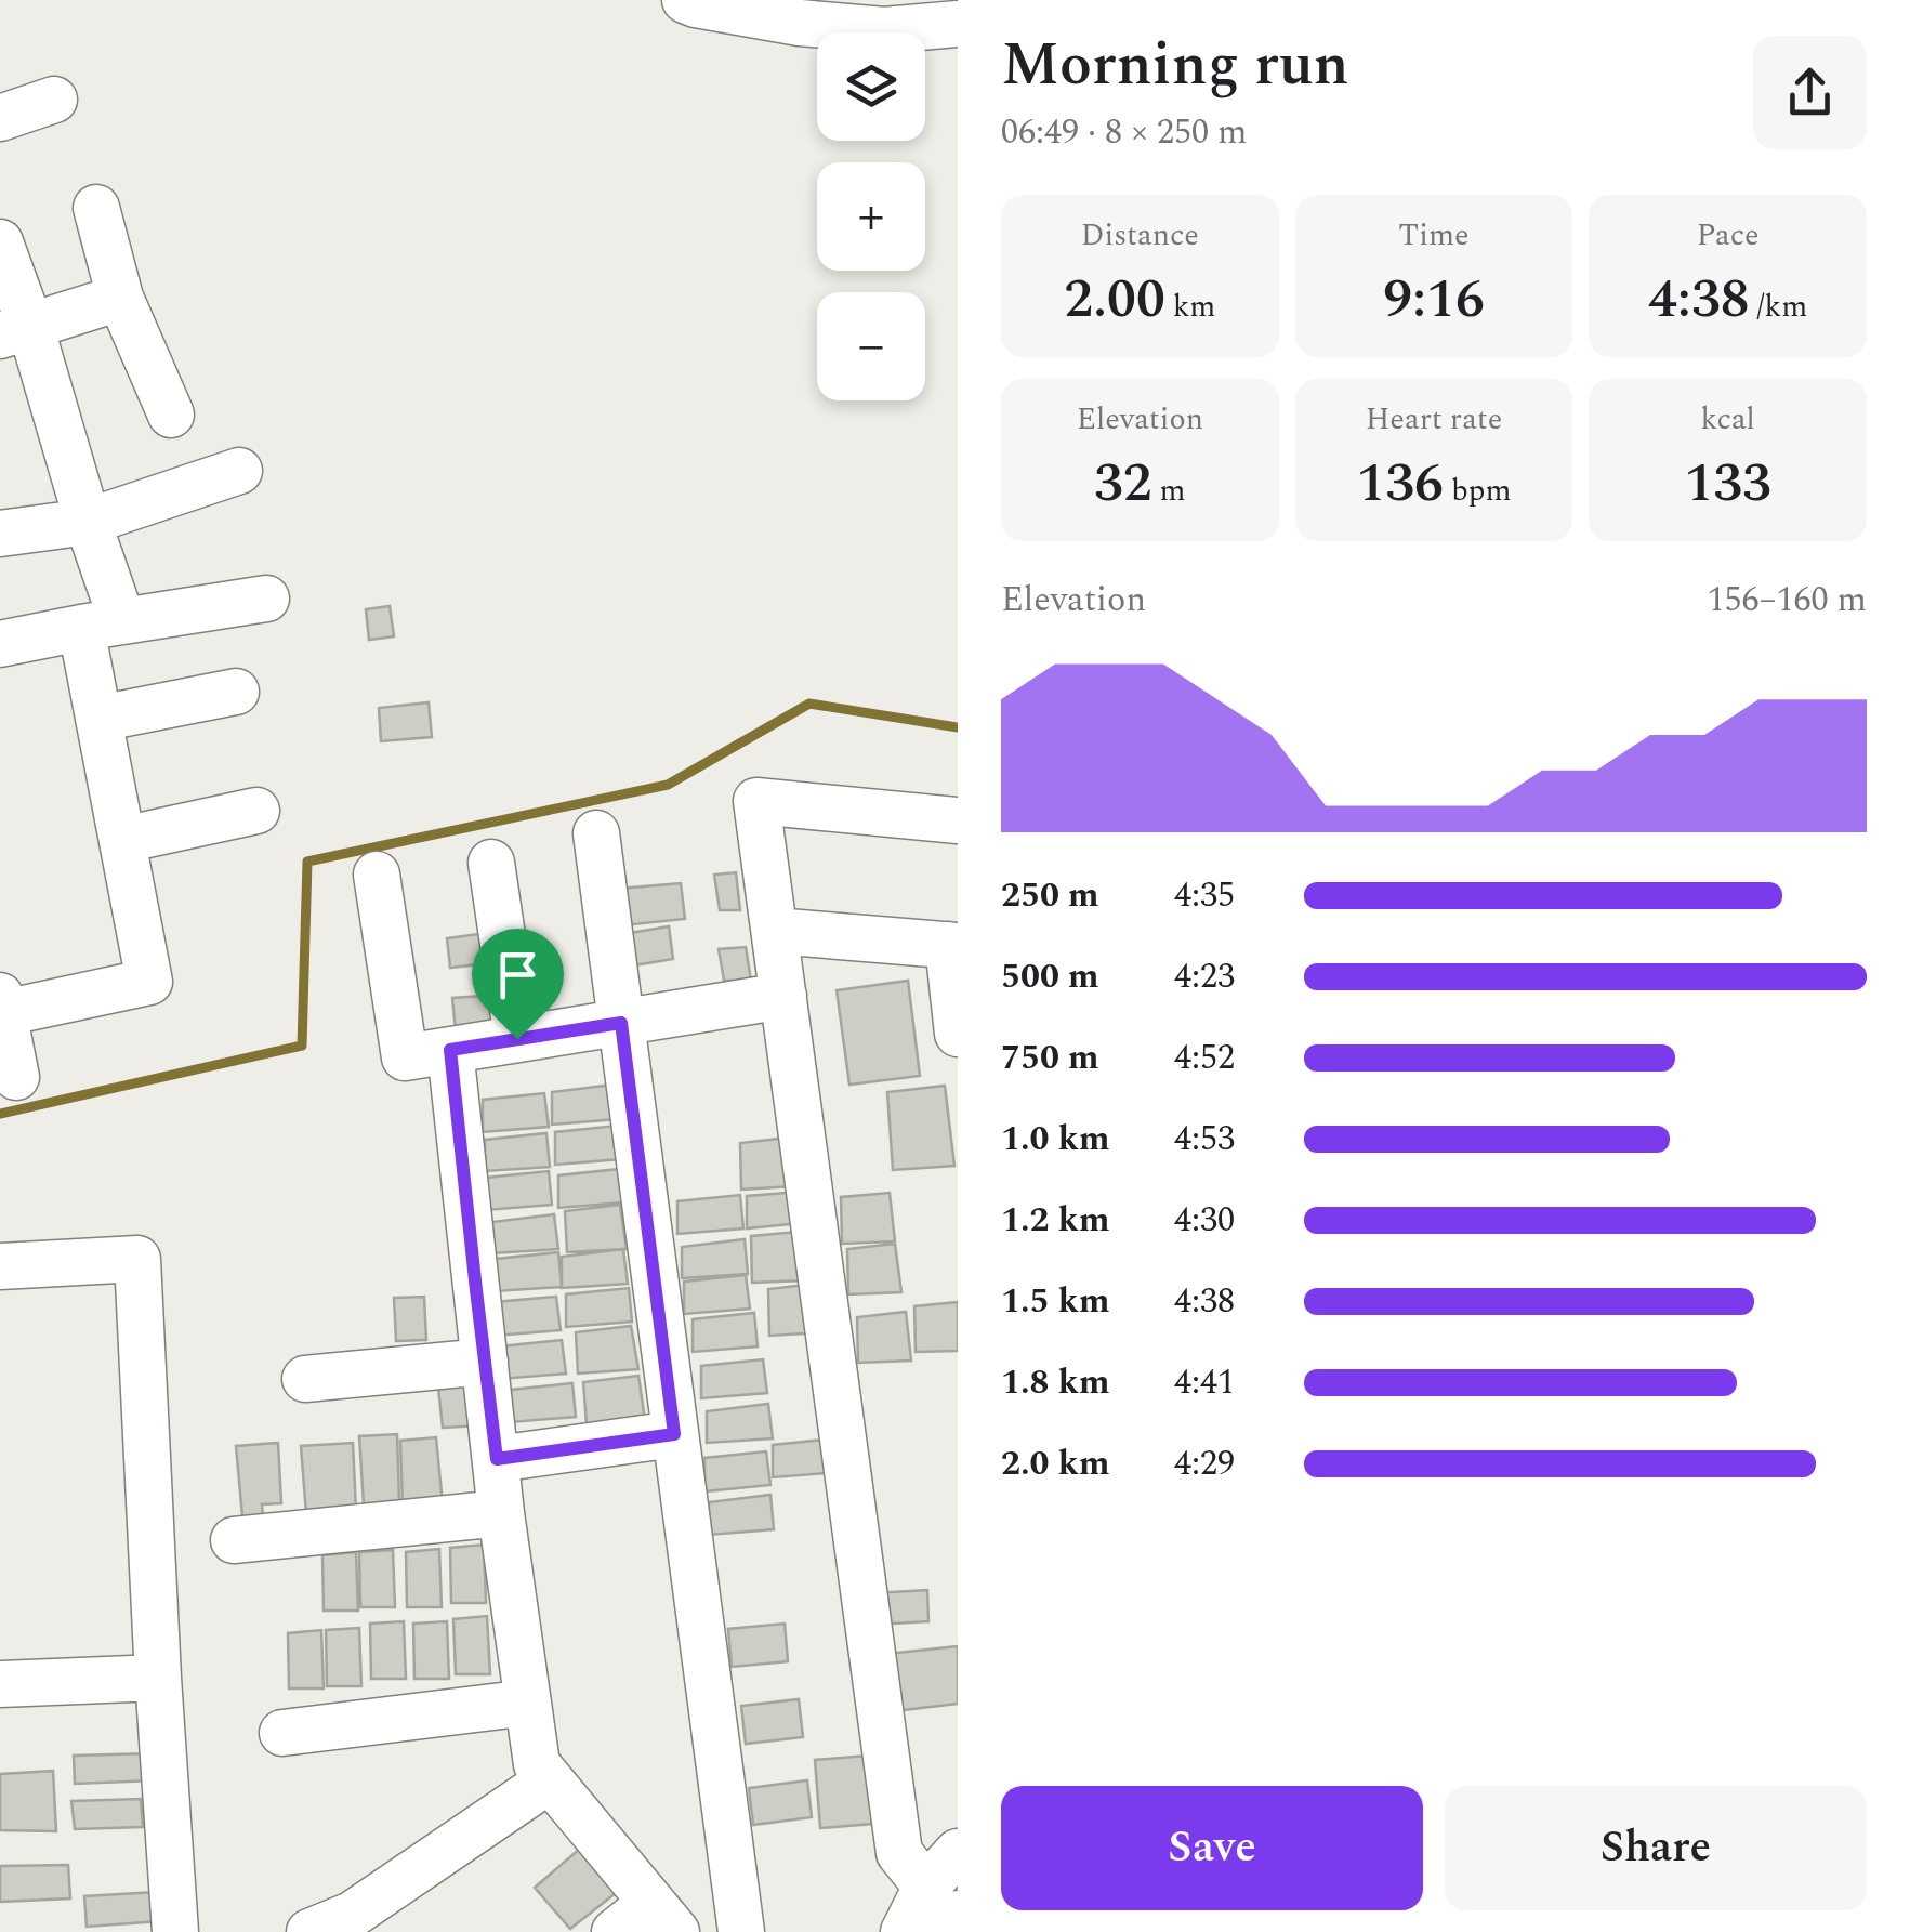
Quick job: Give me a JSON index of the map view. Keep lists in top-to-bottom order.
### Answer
{
  "page": {
    "heading": ["Morning run", "06:49 · 8 × 250 m"],
    "map_buttons": ["+", "−"],
    "stats": [
      ["Distance", "2.00 km"],
      ["Time", "9:16"],
      ["Pace", "4:38 /km"],
      ["Elevation", "32 m"],
      ["Heart rate", "136 bpm"],
      ["kcal", "133"]
    ],
    "chart": ["Elevation", "156–160 m"],
    "list": [
      {
        "name": "250 m",
        "note": "4:35"
      },
      {
        "name": "500 m",
        "note": "4:23"
      },
      {
        "name": "750 m",
        "note": "4:52"
      },
      {
        "name": "1.0 km",
        "note": "4:53"
      },
      {
        "name": "1.2 km",
        "note": "4:30"
      },
      {
        "name": "1.5 km",
        "note": "4:38"
      },
      {
        "name": "1.8 km",
        "note": "4:41"
      },
      {
        "name": "2.0 km",
        "note": "4:29"
      }
    ],
    "buttons": ["Save", "Share"]
  }
}
